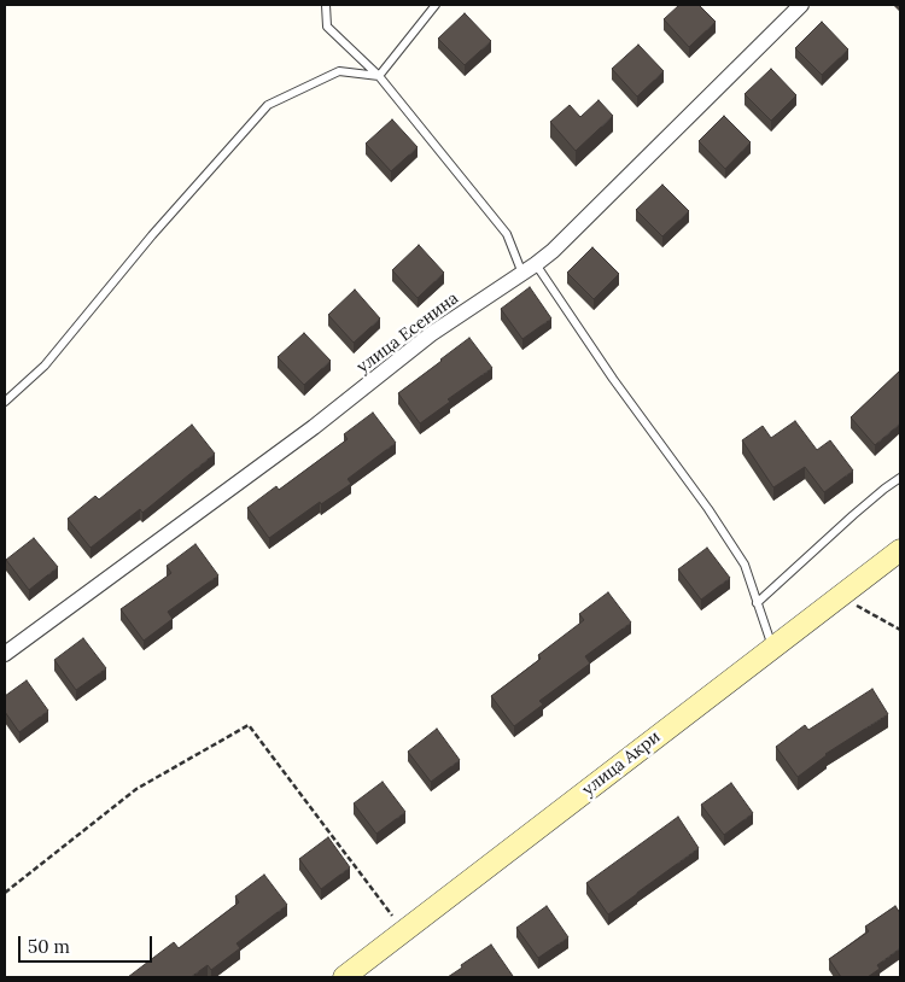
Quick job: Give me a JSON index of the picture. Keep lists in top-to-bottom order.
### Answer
{
  "streets": {
    "main road": ["улица Акри"],
    "street": ["улица Есенина"]
  },
  "scale_bar": "50 m"
}
